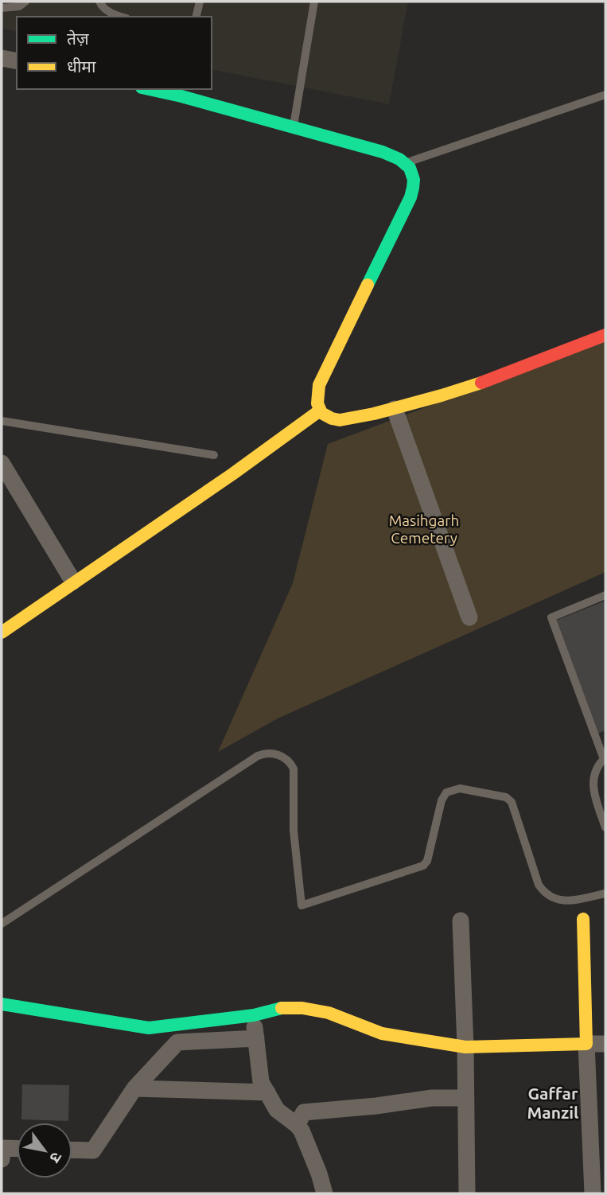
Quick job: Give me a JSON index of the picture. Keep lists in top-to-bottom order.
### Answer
{
  "districts": ["Gaffar Manzil"],
  "parks": ["Masihgarh Cemetery"],
  "legend": ["तेज़", "धीमा"],
  "north": "bottom right"
}
